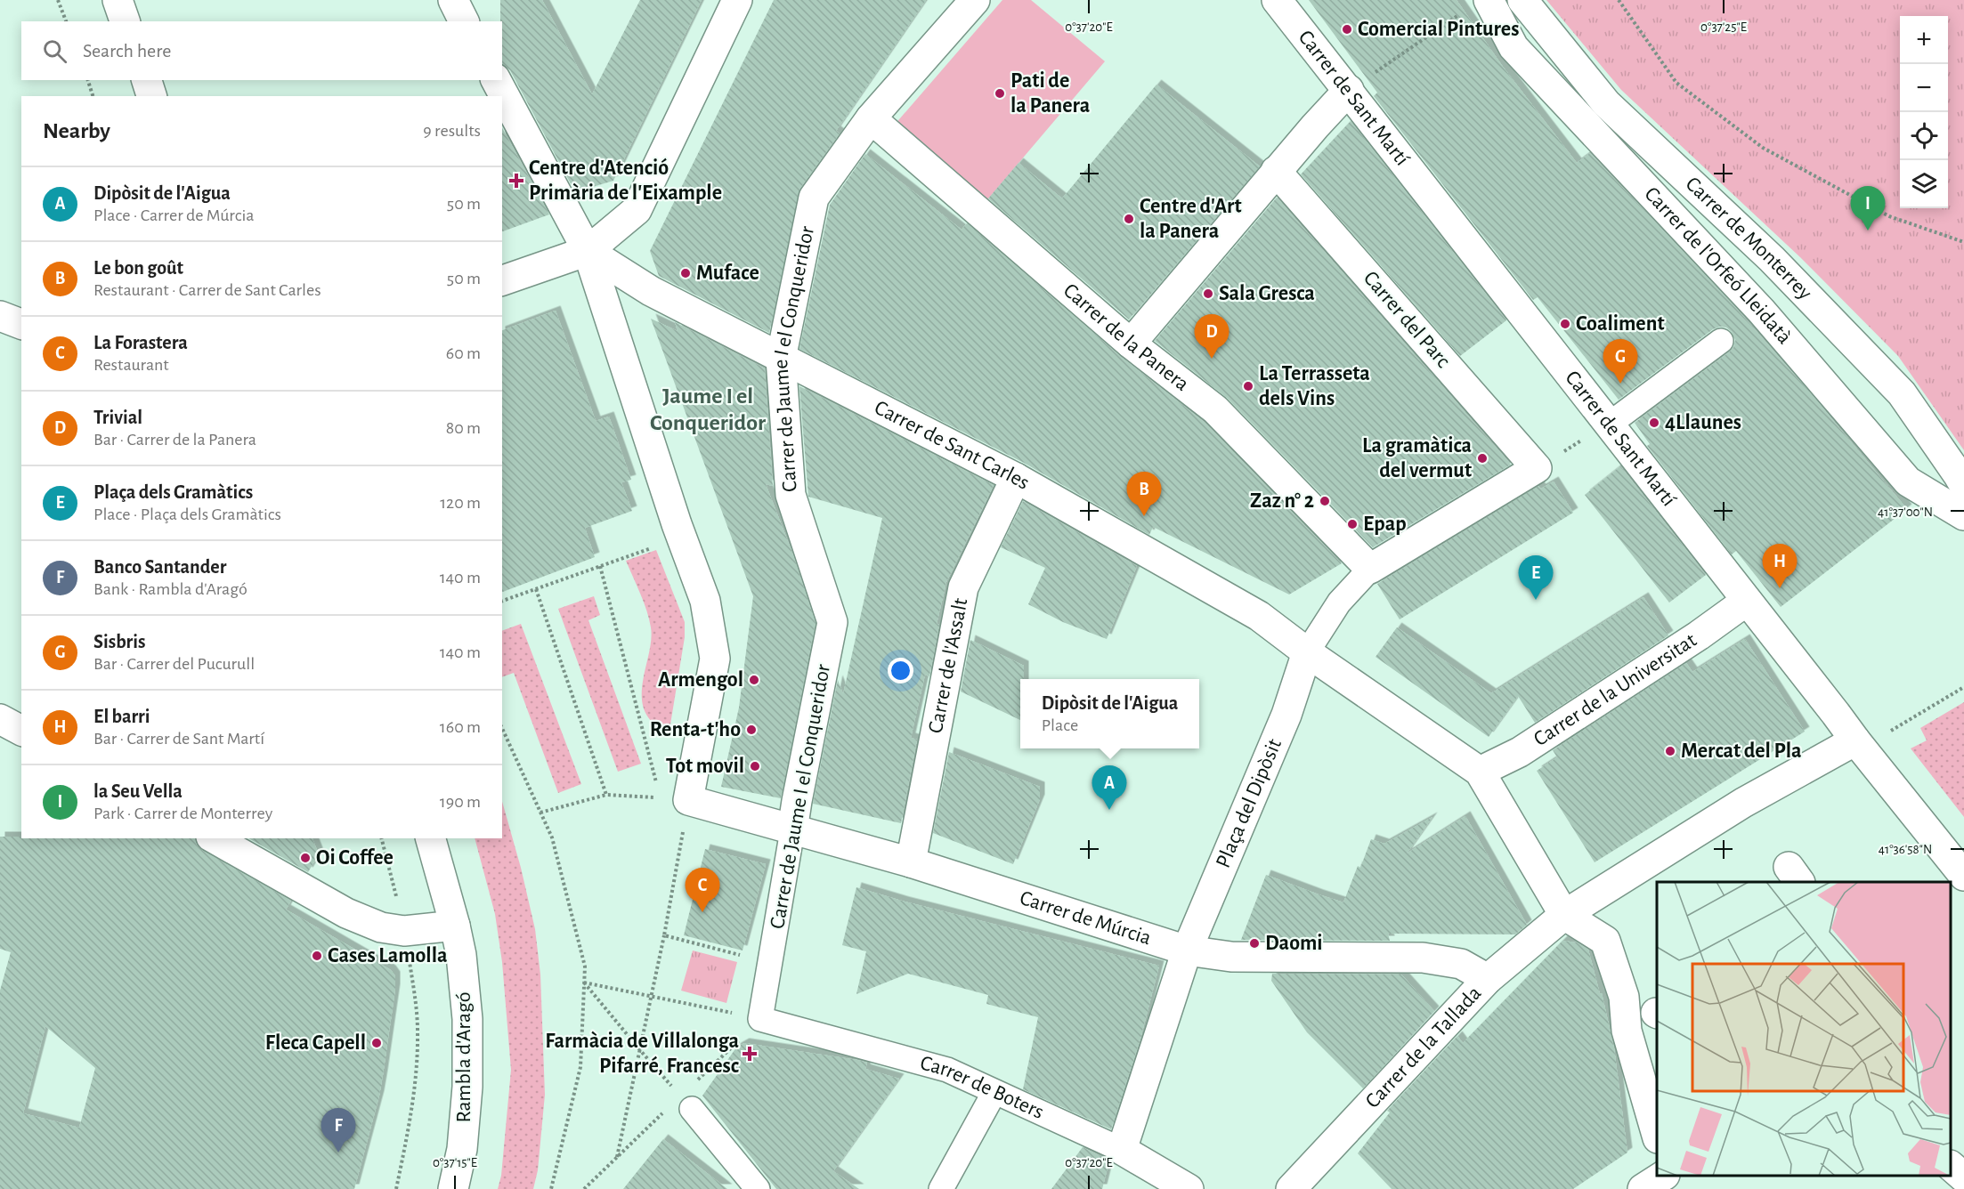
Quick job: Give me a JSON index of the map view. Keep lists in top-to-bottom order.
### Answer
{
  "streets": {
    "street": [
      "Carrer de Sant Martí",
      "Carrer de Monterrey",
      "Carrer de l'Orfeó Lleidatà",
      "Carrer del Parc",
      "Carrer de la Panera",
      "Carrer de Jaume I el Conqueridor",
      "Carrer de Sant Carles",
      "Carrer de l'Assalt",
      "Carrer de la Universitat",
      "Plaça del Dipòsit",
      "Carrer de Múrcia",
      "Carrer de la Tallada",
      "Rambla d'Aragó",
      "Carrer de Boters"
    ]
  },
  "crossings": [
    ["Carrer de Sant Martí", "Carrer de la Universitat"],
    ["Carrer de Sant Martí", "Carrer de la Tallada"],
    ["Carrer de la Panera", "Carrer de Jaume I el Conqueridor"],
    ["Carrer de Jaume I el Conqueridor", "Carrer de Sant Carles"],
    ["Carrer de Jaume I el Conqueridor", "Carrer de Múrcia"],
    ["Carrer de Jaume I el Conqueridor", "Carrer de Boters"],
    ["Carrer de Sant Carles", "Carrer de l'Assalt"],
    ["Carrer de Sant Carles", "Carrer de la Universitat"],
    ["Carrer de Sant Carles", "Plaça del Dipòsit"],
    ["Carrer de l'Assalt", "Carrer de Múrcia"],
    ["Plaça del Dipòsit", "Carrer de Múrcia"],
    ["Plaça del Dipòsit", "Carrer de Boters"],
    ["Carrer de Múrcia", "Carrer de la Tallada"]
  ],
  "districts": ["Jaume I el Conqueridor"],
  "places": {
    "other": [
      "Comercial Pintures",
      "Pati de la Panera",
      "Centre d'Art la Panera",
      "Muface",
      "Sala Gresca",
      "Coaliment",
      "La Terrasseta dels Vins",
      "4Llaunes",
      "La gramàtica del vermut",
      "Zaz n° 2",
      "Epap",
      "Armengol",
      "Renta-t'ho",
      "Mercat del Pla",
      "Tot movil",
      "Oi Coffee",
      "Daomi",
      "Cases Lamolla",
      "Fleca Capell"
    ],
    "health": ["Centre d'Atenció Primària de l'Eixample", "Farmàcia de Villalonga Pifarré, Francesc"]
  },
  "page": {
    "map_buttons": ["+", "−"],
    "search": "Search here",
    "heading": ["Nearby", "9 results"],
    "list": [
      {
        "mark": "A",
        "name": "Dipòsit de l'Aigua",
        "note": "Place · Carrer de Múrcia",
        "value": "50 m"
      },
      {
        "mark": "B",
        "name": "Le bon goût",
        "note": "Restaurant · Carrer de Sant Carles",
        "value": "50 m"
      },
      {
        "mark": "C",
        "name": "La Forastera",
        "note": "Restaurant",
        "value": "60 m"
      },
      {
        "mark": "D",
        "name": "Trivial",
        "note": "Bar · Carrer de la Panera",
        "value": "80 m"
      },
      {
        "mark": "E",
        "name": "Plaça dels Gramàtics",
        "note": "Place · Plaça dels Gramàtics",
        "value": "120 m"
      },
      {
        "mark": "F",
        "name": "Banco Santander",
        "note": "Bank · Rambla d'Aragó",
        "value": "140 m"
      },
      {
        "mark": "G",
        "name": "Sisbris",
        "note": "Bar · Carrer del Pucurull",
        "value": "140 m"
      },
      {
        "mark": "H",
        "name": "El barri",
        "note": "Bar · Carrer de Sant Martí",
        "value": "160 m"
      },
      {
        "mark": "I",
        "name": "la Seu Vella",
        "note": "Park · Carrer de Monterrey",
        "value": "190 m"
      }
    ],
    "pins": [
      "I",
      "D",
      "G",
      "B",
      "H",
      "E",
      "A",
      "C",
      "F"
    ],
    "popup": ["Dipòsit de l'Aigua", "Place"]
  },
  "coordinates": [
    "0°37'20\"E",
    "0°37'25\"E",
    "41°37'00\"N",
    "41°36'58\"N",
    "0°37'15\"E"
  ]
}
